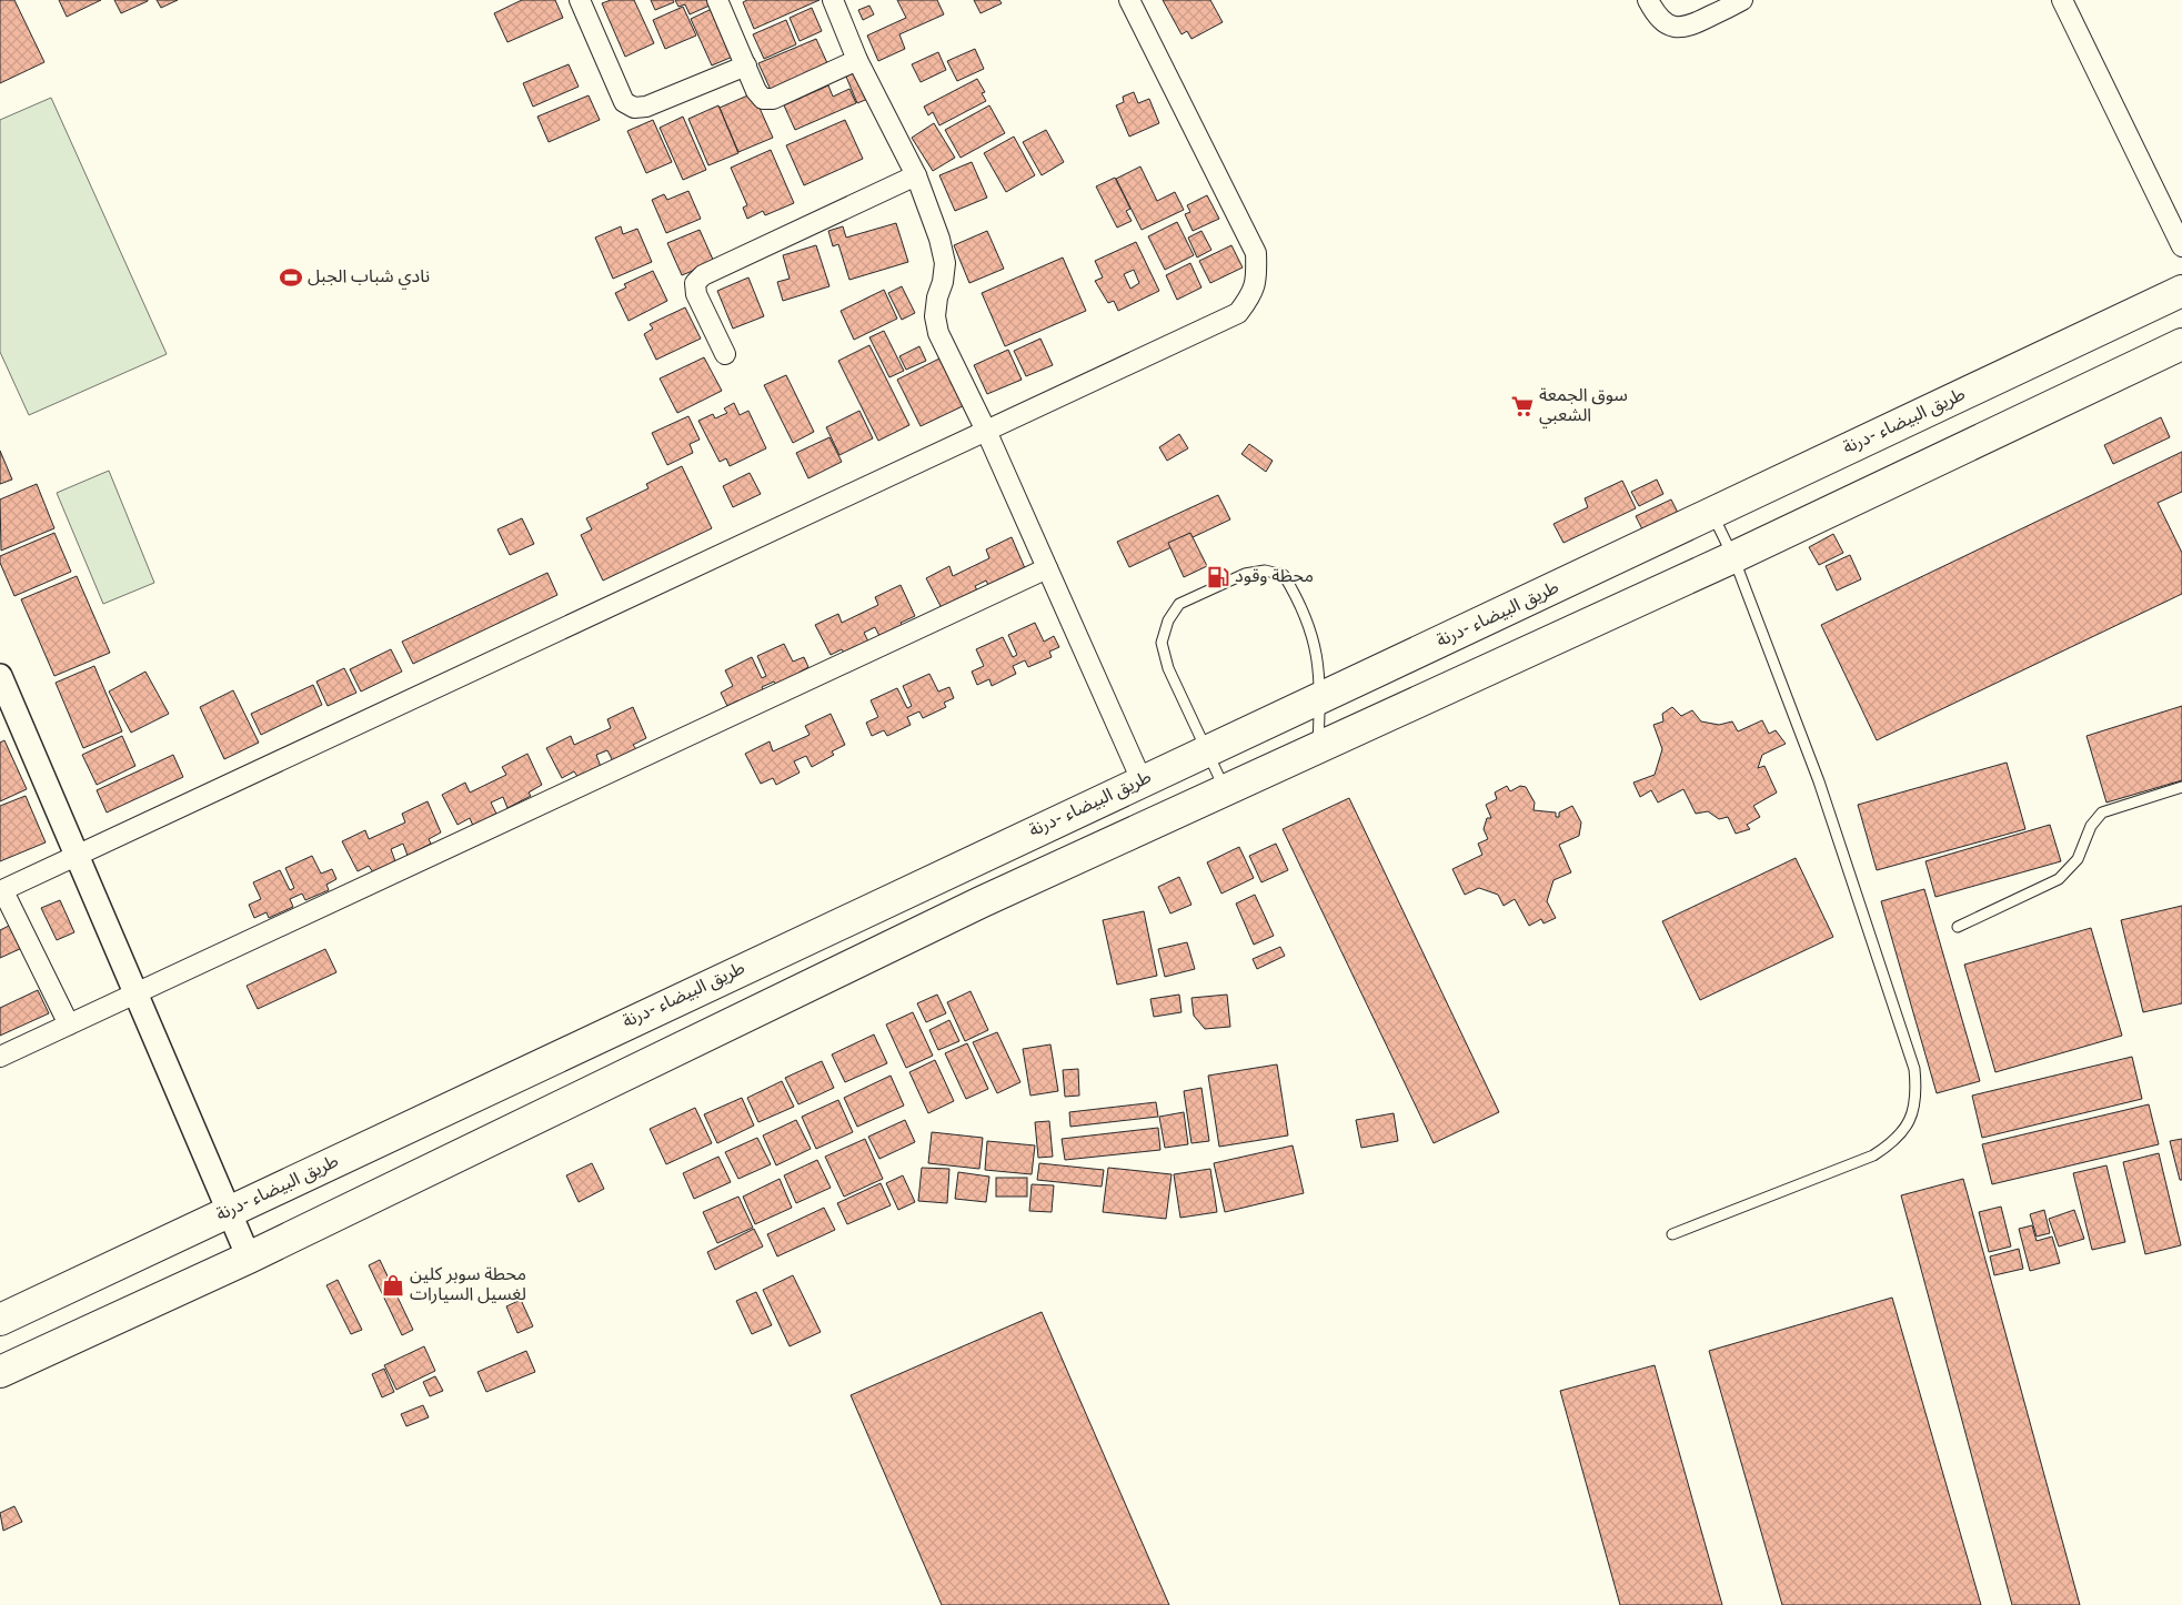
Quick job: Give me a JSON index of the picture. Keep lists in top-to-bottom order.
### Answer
{
  "streets": {
    "highway": ["طريق البيضاء -درنة"]
  },
  "places": {
    "sports": ["نادي شباب الجبل"],
    "supermarket": ["سوق الجمعة الشعبي"],
    "fuel station": ["محطة وقود"],
    "shop": ["محطة سوبر كلين لغسيل السيارات"]
  }
}
